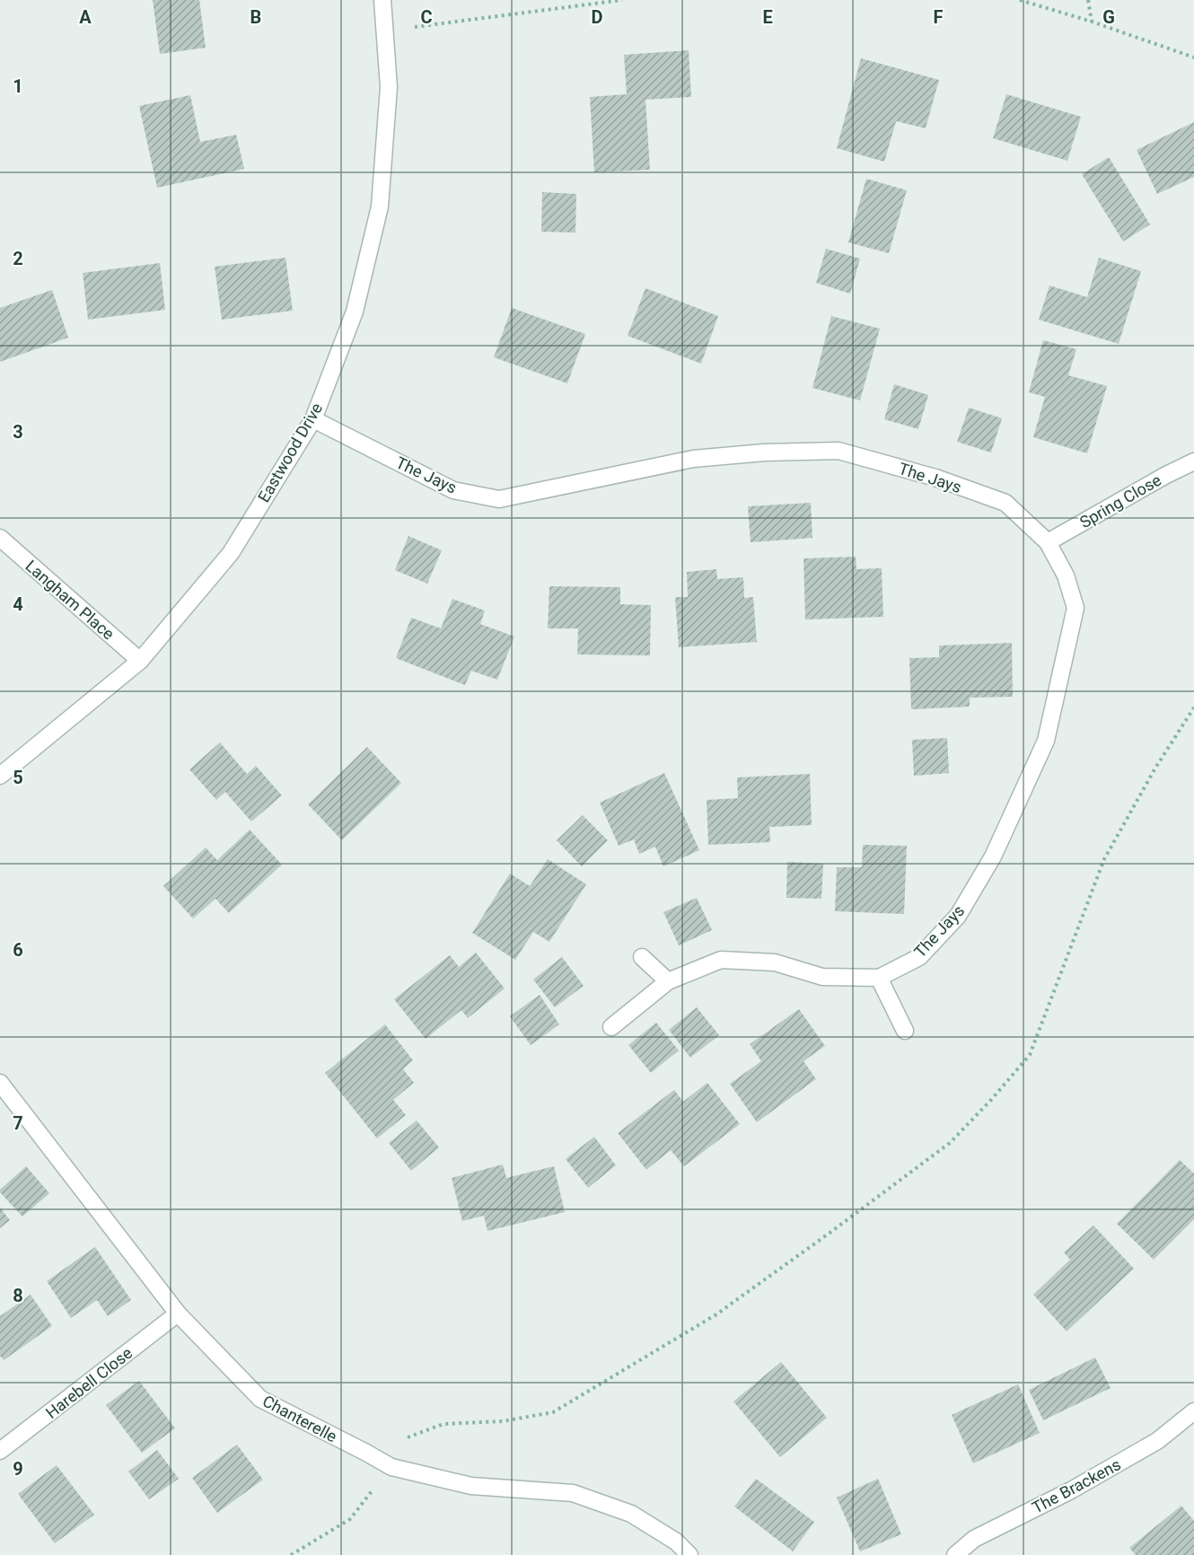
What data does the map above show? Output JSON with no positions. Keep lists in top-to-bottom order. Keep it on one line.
{"streets":{"street":["Eastwood Drive","The Jays","Spring Close","Langham Place","Harebell Close","Chanterelle","The Brackens"]},"crossings":[["Eastwood Drive","The Jays"],["Eastwood Drive","Langham Place"],["The Jays","Spring Close"],["Harebell Close","Chanterelle"]],"grid":{"columns":["A","B","C","D","E","F","G"],"rows":["1","2","3","4","5","6","7","8","9"]}}
